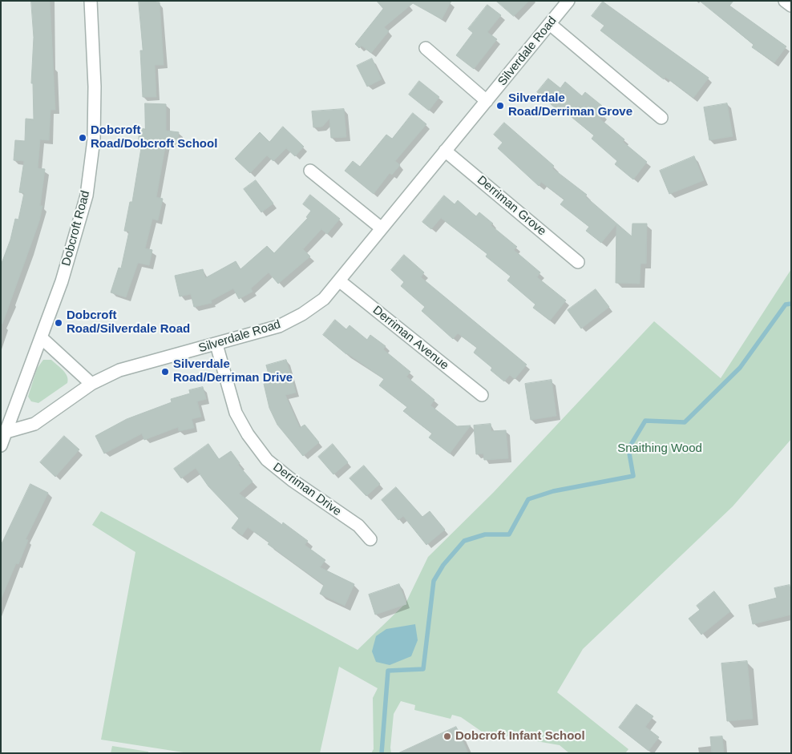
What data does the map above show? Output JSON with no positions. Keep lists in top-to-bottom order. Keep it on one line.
{"streets":{"street":["Silverdale Road","Derriman Grove","Dobcroft Road","Derriman Avenue","Derriman Drive"]},"crossings":[["Silverdale Road","Derriman Grove"],["Silverdale Road","Dobcroft Road"],["Silverdale Road","Derriman Avenue"],["Silverdale Road","Derriman Drive"]],"parks":["Snaithing Wood"],"places":["Silverdale Road/Derriman Grove","Dobcroft Road/Dobcroft School","Dobcroft Road/Silverdale Road","Silverdale Road/Derriman Drive","Dobcroft Infant School"]}
